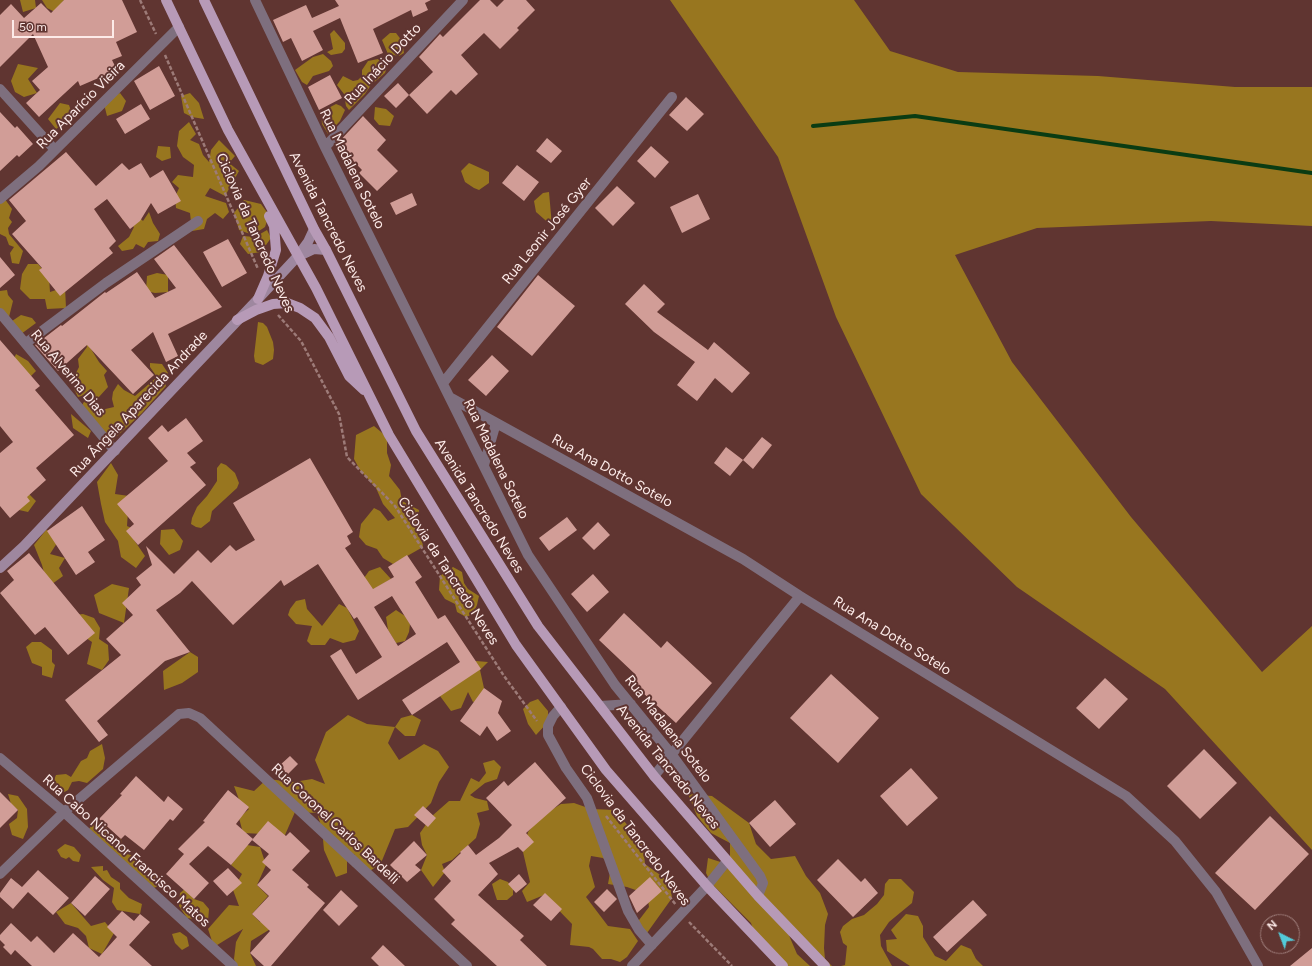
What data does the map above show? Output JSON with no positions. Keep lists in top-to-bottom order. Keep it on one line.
{"streets":{"main road":["Avenida Tancredo Neves"],"street":["Rua Inácio Dotto","Rua Aparício Vieira","Rua Madalena Sotelo","Rua Leonir José Gyer","Rua Alverina Dias","Rua Ângela Aparecida Andrade","Rua Ana Dotto Sotelo","Rua Coronel Carlos Bardelli","Rua Cabo Nicanor Francisco Matos"],"path":["Ciclovia da Tancredo Neves"]},"crossings":[["Rua Inácio Dotto","Rua Madalena Sotelo"],["Rua Aparício Vieira","Ciclovia da Tancredo Neves"],["Rua Madalena Sotelo","Avenida Tancredo Neves"],["Rua Madalena Sotelo","Rua Leonir José Gyer"],["Rua Madalena Sotelo","Rua Ana Dotto Sotelo"],["Avenida Tancredo Neves","Rua Ângela Aparecida Andrade"],["Rua Alverina Dias","Rua Ângela Aparecida Andrade"],["Rua Coronel Carlos Bardelli","Rua Cabo Nicanor Francisco Matos"]],"scale_bar":"50 m","north":"top left"}
